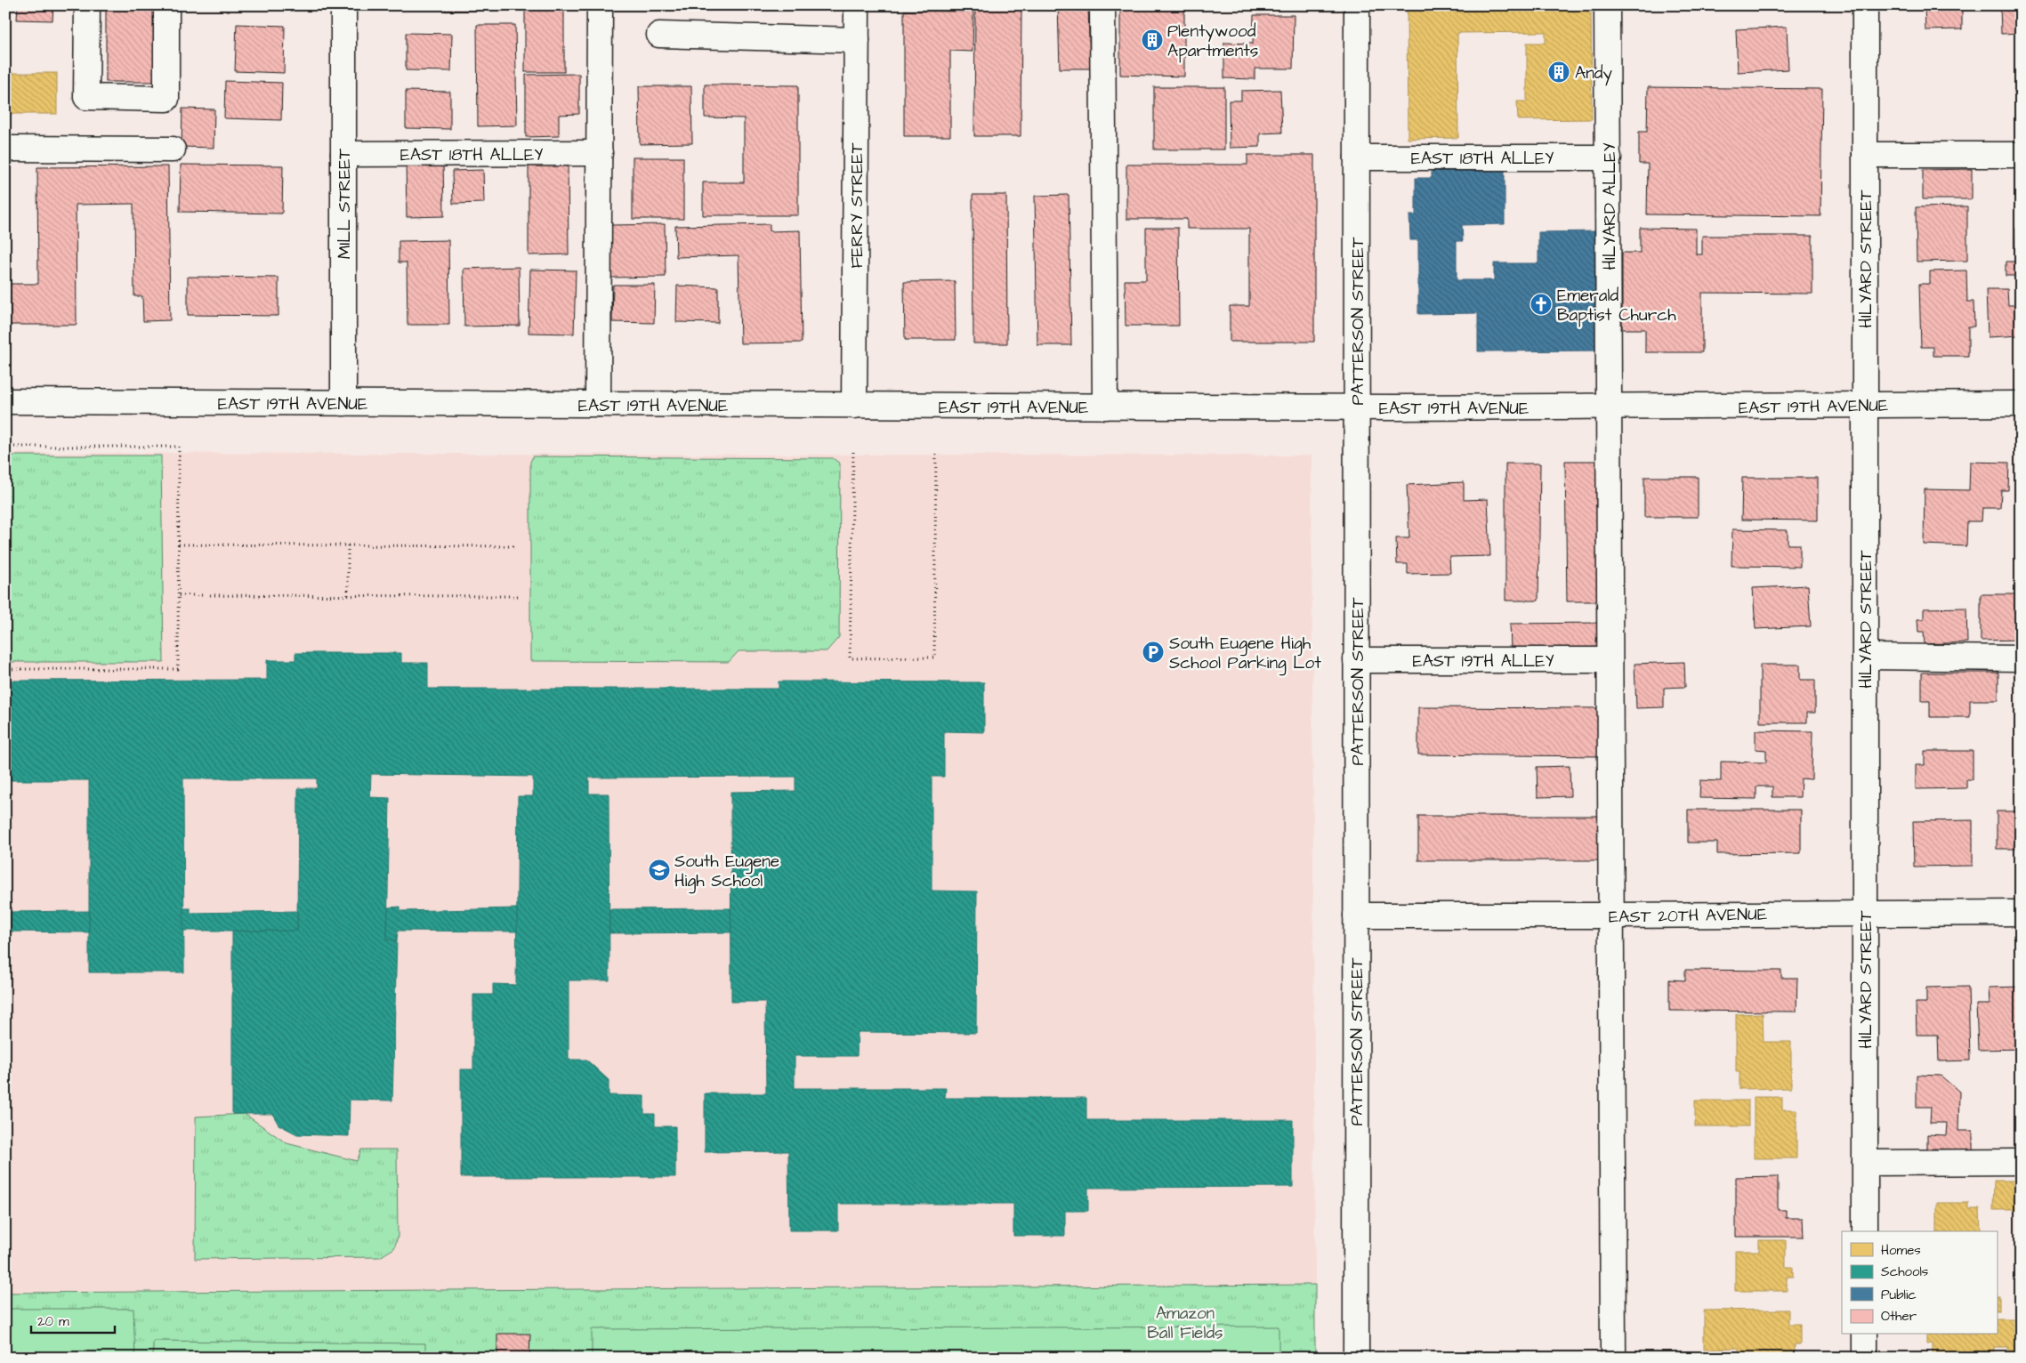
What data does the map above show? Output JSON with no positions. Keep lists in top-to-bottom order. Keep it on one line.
{"streets":{"street":["EAST 18TH ALLEY","MILL STREET","FERRY STREET","HILYARD ALLEY","HILYARD STREET","PATTERSON STREET","EAST 19TH AVENUE","EAST 19TH ALLEY","EAST 20TH AVENUE"]},"crossings":[["EAST 18TH ALLEY","MILL STREET"],["EAST 18TH ALLEY","HILYARD ALLEY"],["EAST 18TH ALLEY","PATTERSON STREET"],["MILL STREET","EAST 19TH AVENUE"],["FERRY STREET","EAST 19TH AVENUE"],["HILYARD ALLEY","EAST 19TH AVENUE"],["HILYARD ALLEY","EAST 19TH ALLEY"],["HILYARD ALLEY","EAST 20TH AVENUE"],["HILYARD STREET","EAST 19TH AVENUE"],["HILYARD STREET","EAST 20TH AVENUE"],["PATTERSON STREET","EAST 19TH AVENUE"],["PATTERSON STREET","EAST 19TH ALLEY"],["PATTERSON STREET","EAST 20TH AVENUE"]],"parks":["Amazon Ball Fields"],"places":{"building":["Plentywood Apartments","Andy"],"church":["Emerald Baptist Church"],"parking":["South Eugene High School Parking Lot"],"school or university":["South Eugene High School"]},"legend":["Homes","Schools","Public","Other"],"scale_bar":"20 m"}
